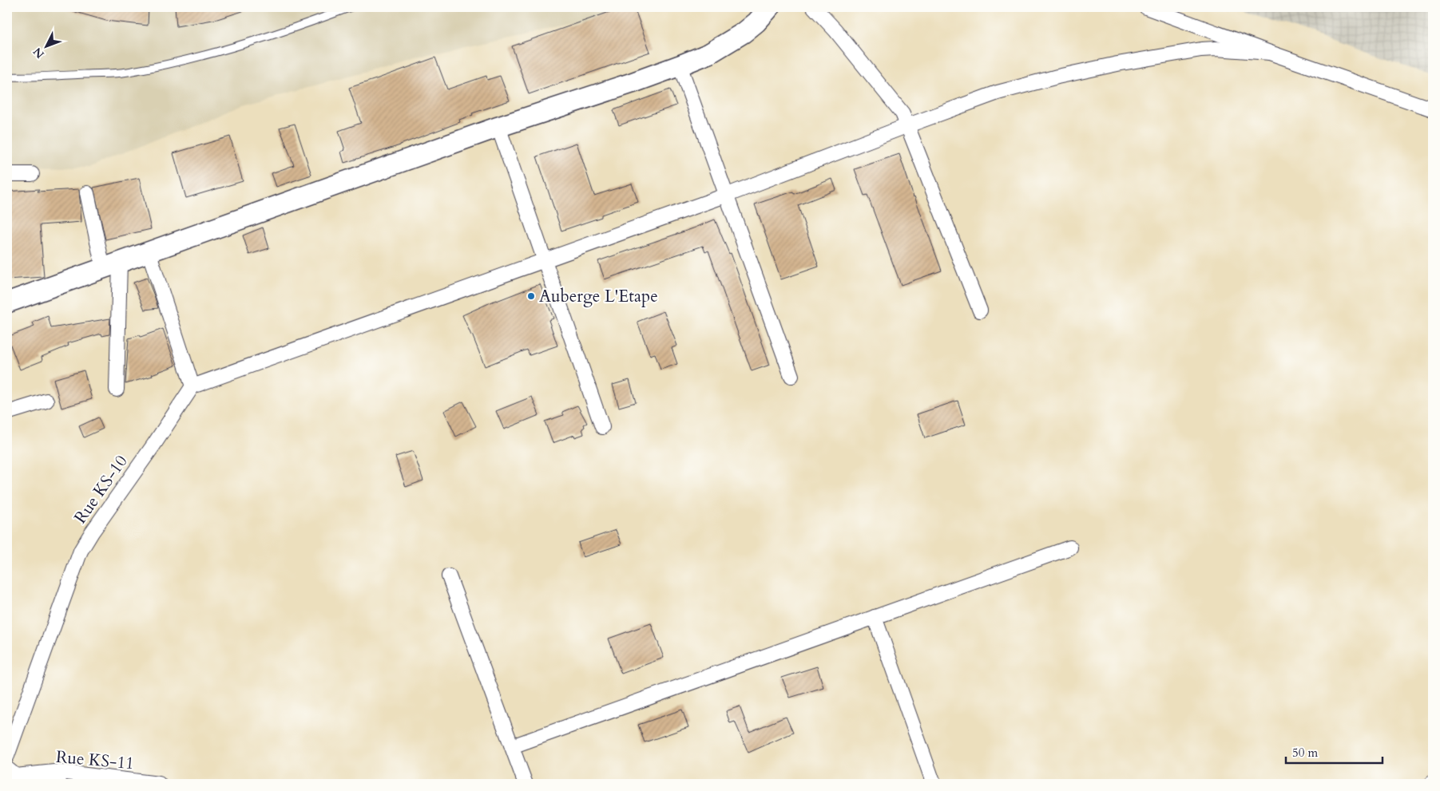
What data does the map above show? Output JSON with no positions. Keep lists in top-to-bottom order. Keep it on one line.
{"streets":{"street":["Rue KS-10","Rue KS-11"]},"places":["Auberge L'Etape"],"scale_bar":"50 m","north":"bottom left"}
